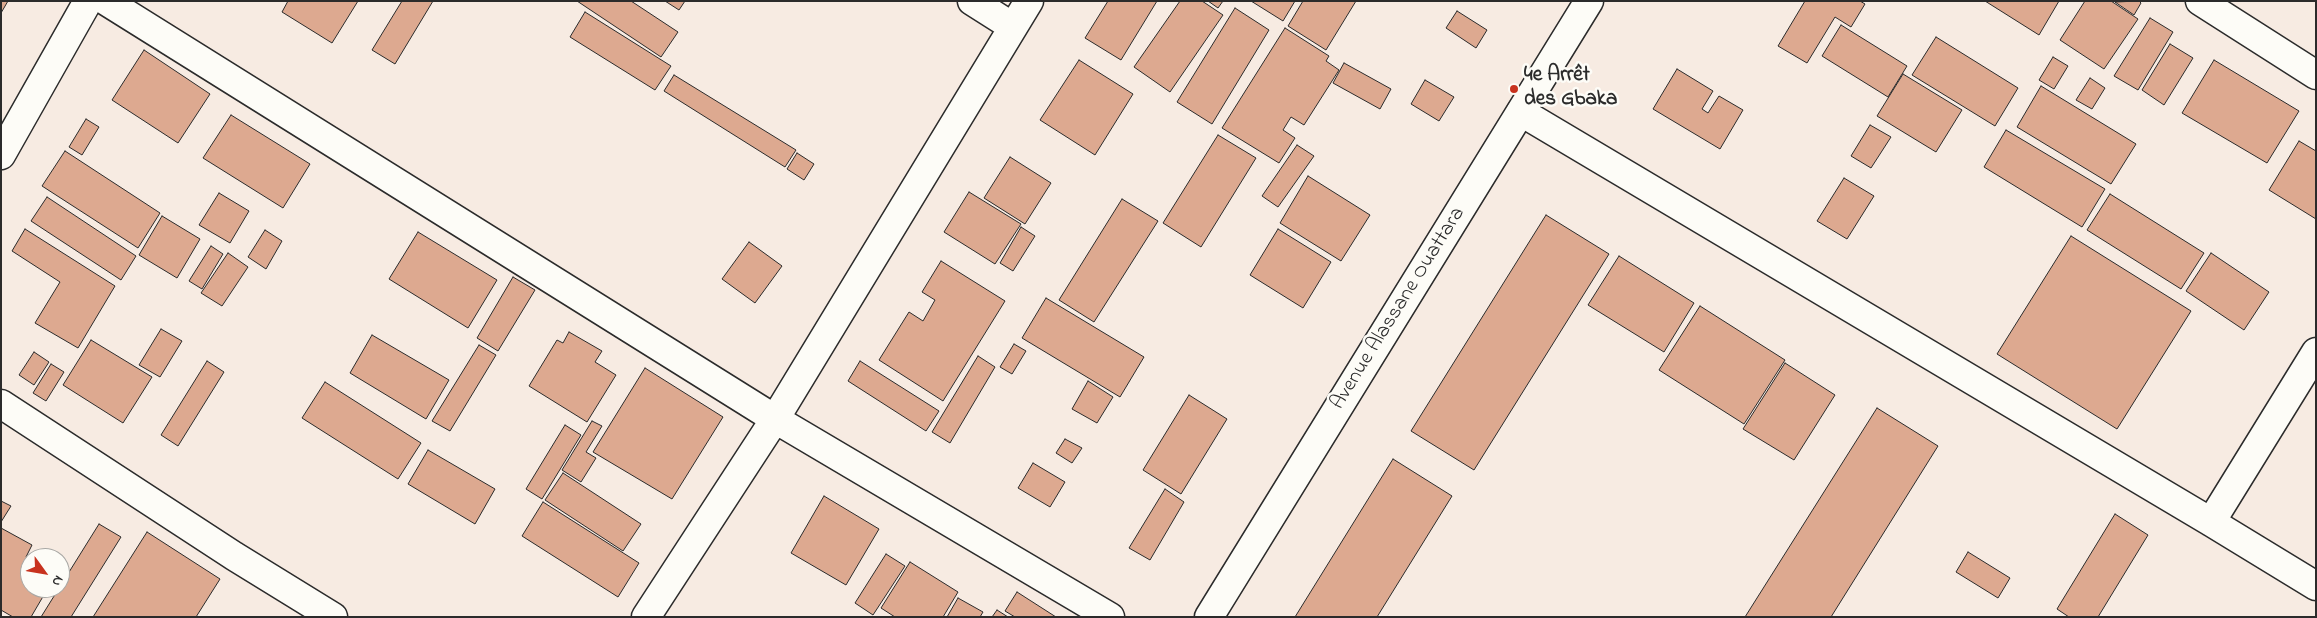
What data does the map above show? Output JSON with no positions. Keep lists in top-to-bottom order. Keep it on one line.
{"streets":{"street":["Avenue Alassane Ouattara"]},"places":["4e Arrêt des Gbaka"],"north":"bottom right"}
